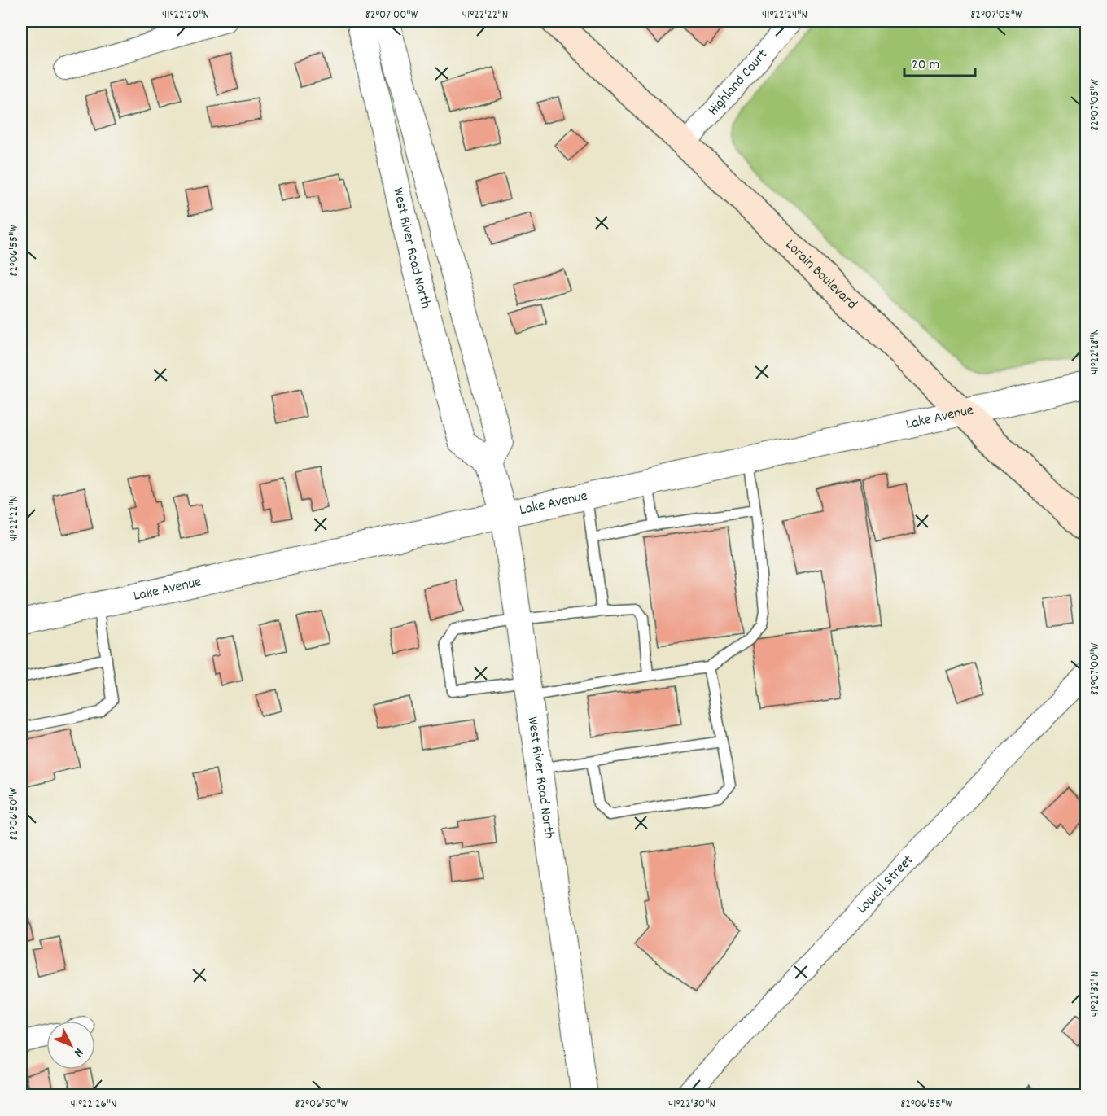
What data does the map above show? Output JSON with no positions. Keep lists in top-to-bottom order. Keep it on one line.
{"streets":{"main road":["Lorain Boulevard"],"street":["Highland Court","West River Road North","Lake Avenue","Lowell Street"]},"crossings":[["Highland Court","Lorain Boulevard"],["West River Road North","Lake Avenue"],["Lorain Boulevard","Lake Avenue"]],"scale_bar":"20 m","north":"bottom right","coordinates":["41°22'20\"N","82°07'00\"W","41°22'22\"N","41°22'24\"N","82°07'05\"W","82°06'55\"W","41°22'28\"N","82°06'50\"W","41°22'32\"N","41°22'26\"N","41°22'30\"N"]}
